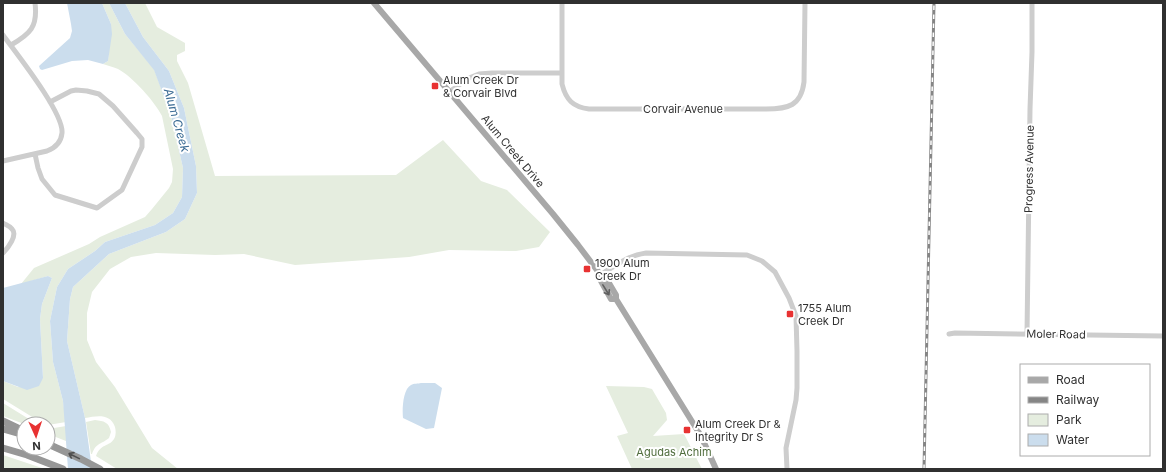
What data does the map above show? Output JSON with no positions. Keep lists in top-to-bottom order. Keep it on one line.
{"streets":{"main road":["Alum Creek Drive"],"street":["Corvair Avenue","Progress Avenue","Moler Road"]},"crossings":[["Progress Avenue","Moler Road"]],"water":["Alum Creek"],"parks":["Agudas Achim"],"places":{"transit":["Alum Creek Dr & Corvair Blvd","1900 Alum Creek Dr","1755 Alum Creek Dr","Alum Creek Dr & Integrity Dr S"]},"legend":["Road","Railway","Park","Water"],"north":"bottom"}
